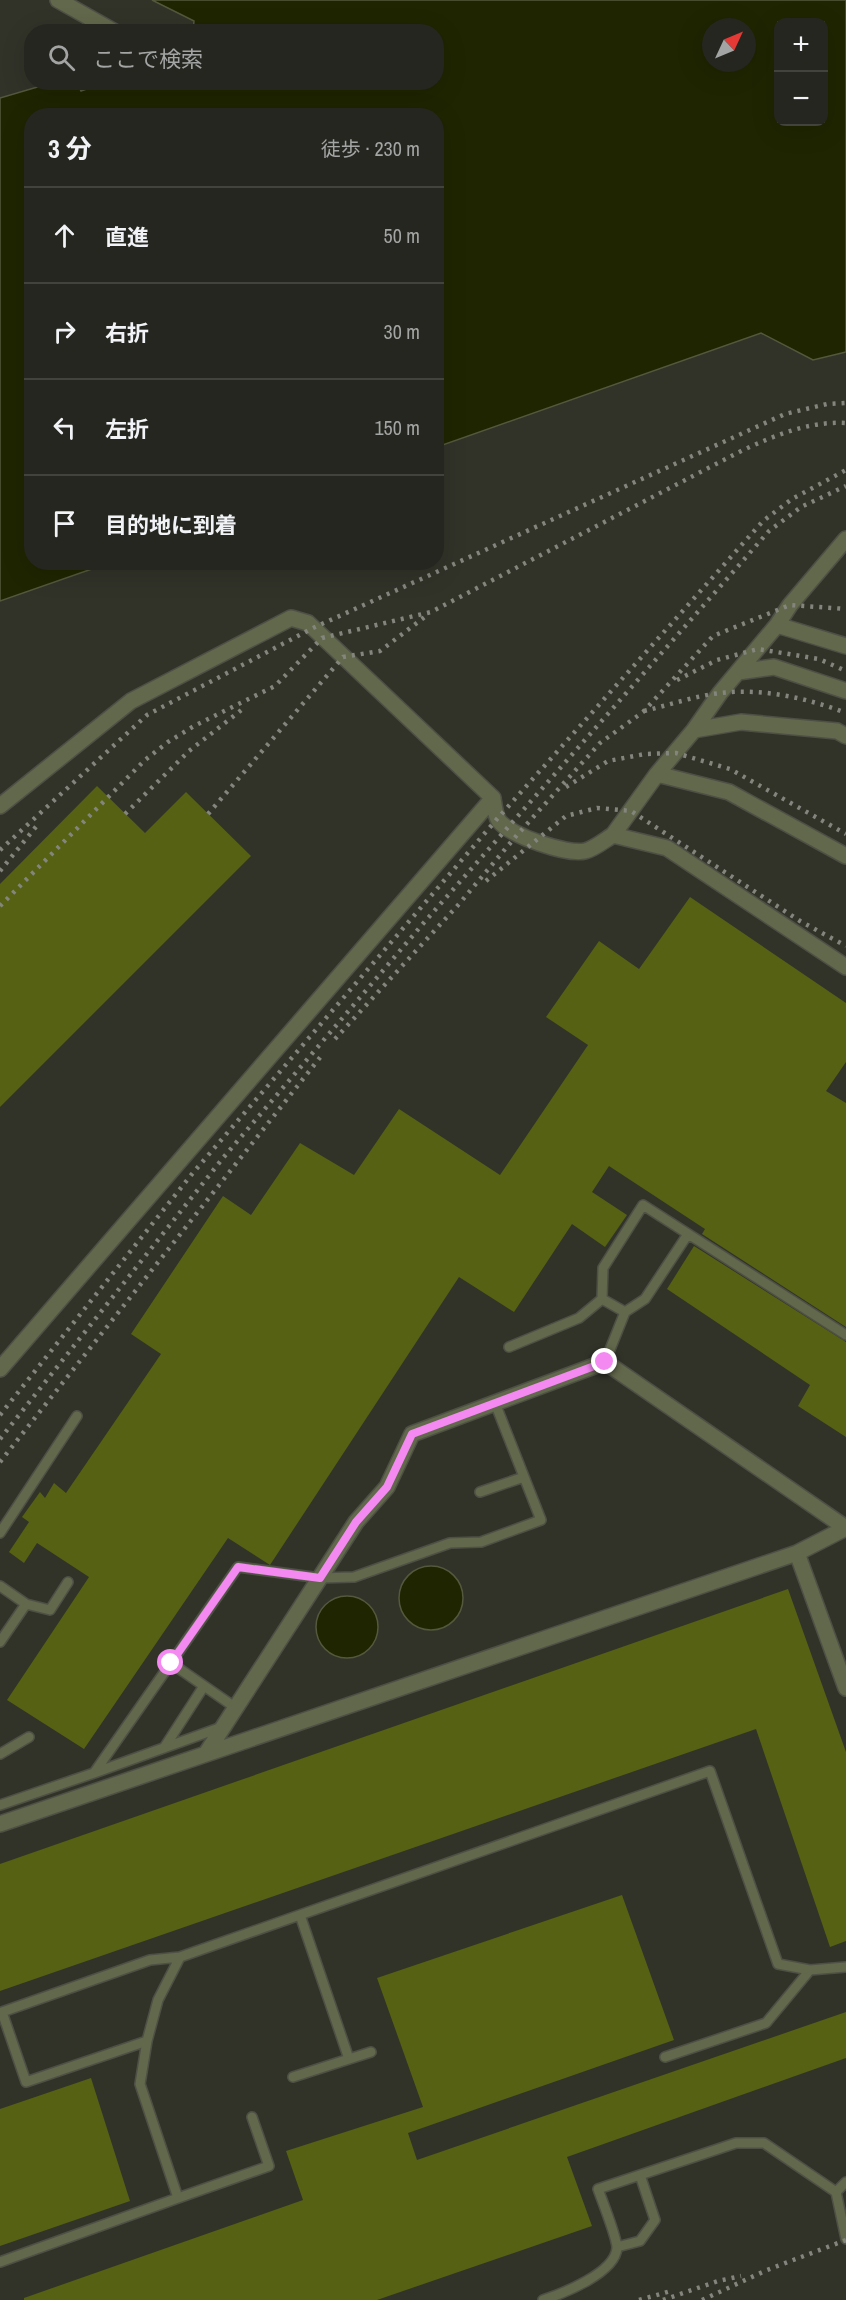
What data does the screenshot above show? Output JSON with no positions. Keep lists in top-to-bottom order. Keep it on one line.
{"north":"top right","page":{"map_buttons":["+","−"],"search":"ここで検索","heading":["3 分","徒歩 · 230 m"],"list":[["直進","50 m"],["右折","30 m"],["左折","150 m"],"目的地に到着"]}}
